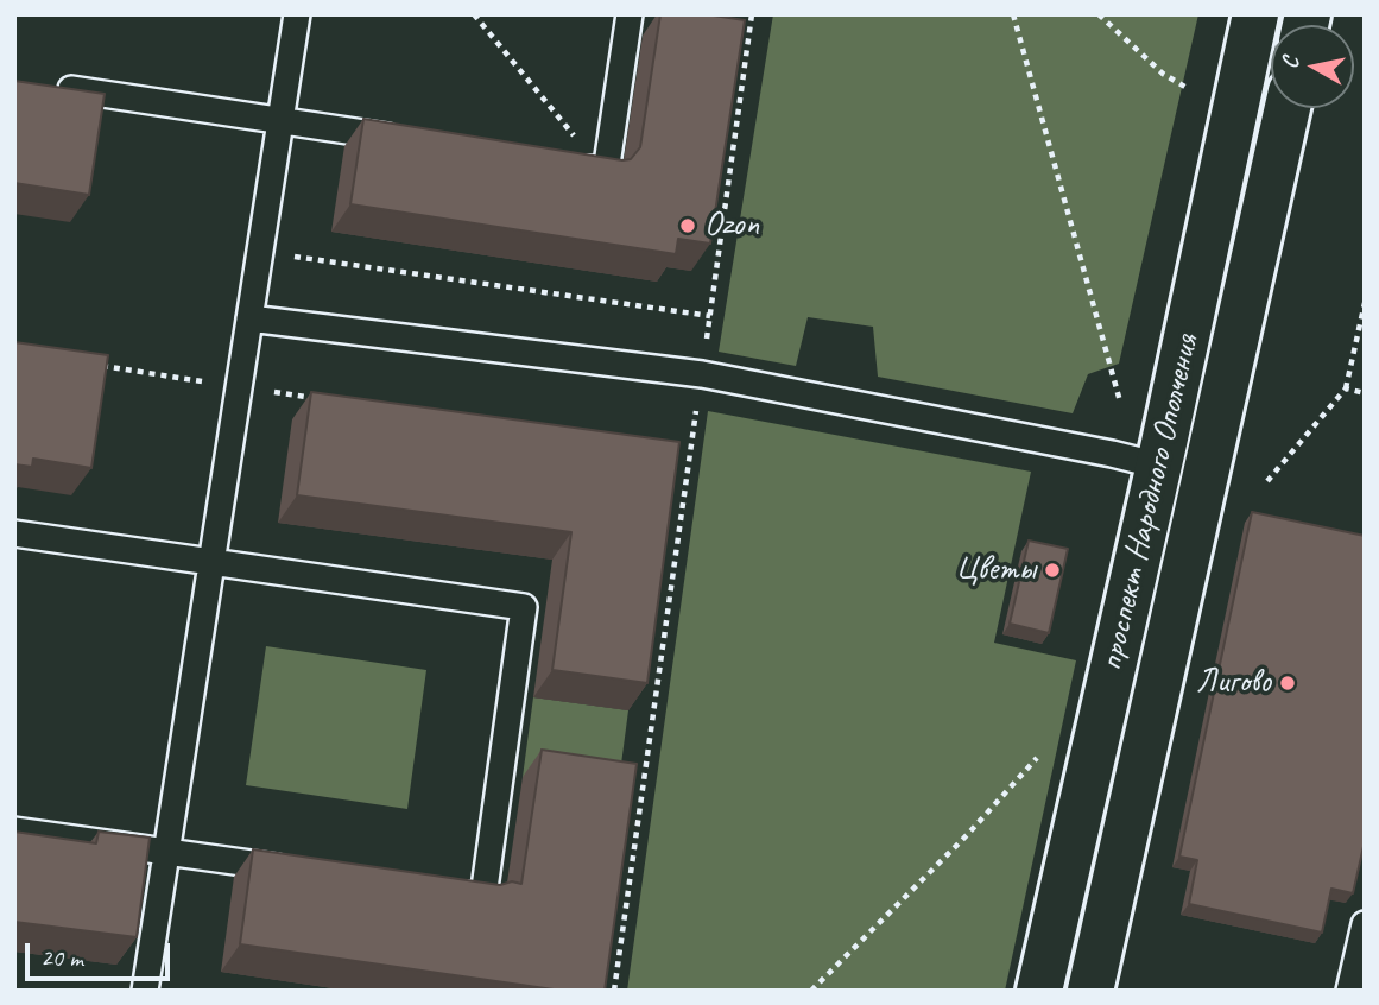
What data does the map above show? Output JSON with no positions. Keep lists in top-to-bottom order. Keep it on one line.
{"streets":{"main road":["проспект Народного Ополчения"]},"places":["Ozon","Цветы","Лигово"],"scale_bar":"20 m","north":"left"}
